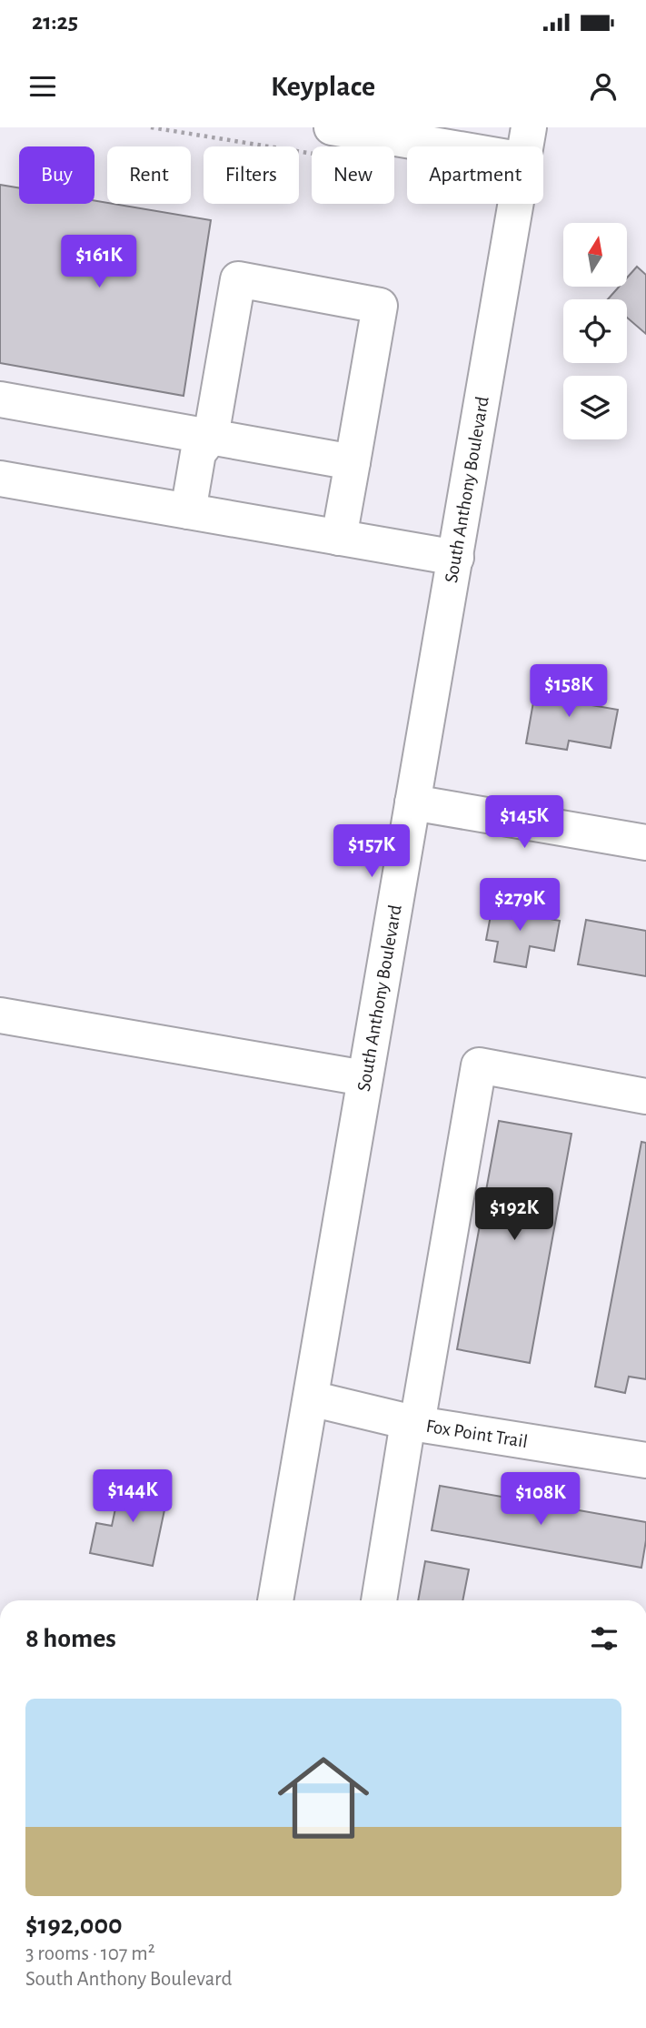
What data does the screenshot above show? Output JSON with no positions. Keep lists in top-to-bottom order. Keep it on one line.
{"streets":{"street":["South Anthony Boulevard","Fox Point Trail"]},"crossings":[["South Anthony Boulevard","Fox Point Trail"]],"north":"top","page":{"status":"21:25","header":"Keyplace","chip":["Buy","Rent","Filters","New","Apartment"],"price":["$161K","$158K","$145K","$157K","$279K","$192K","$144K","$108K"],"heading":"8 homes","list":[{"name":"$192,000","note":"3 rooms · 107 m² · South Anthony Boulevard"}]}}
